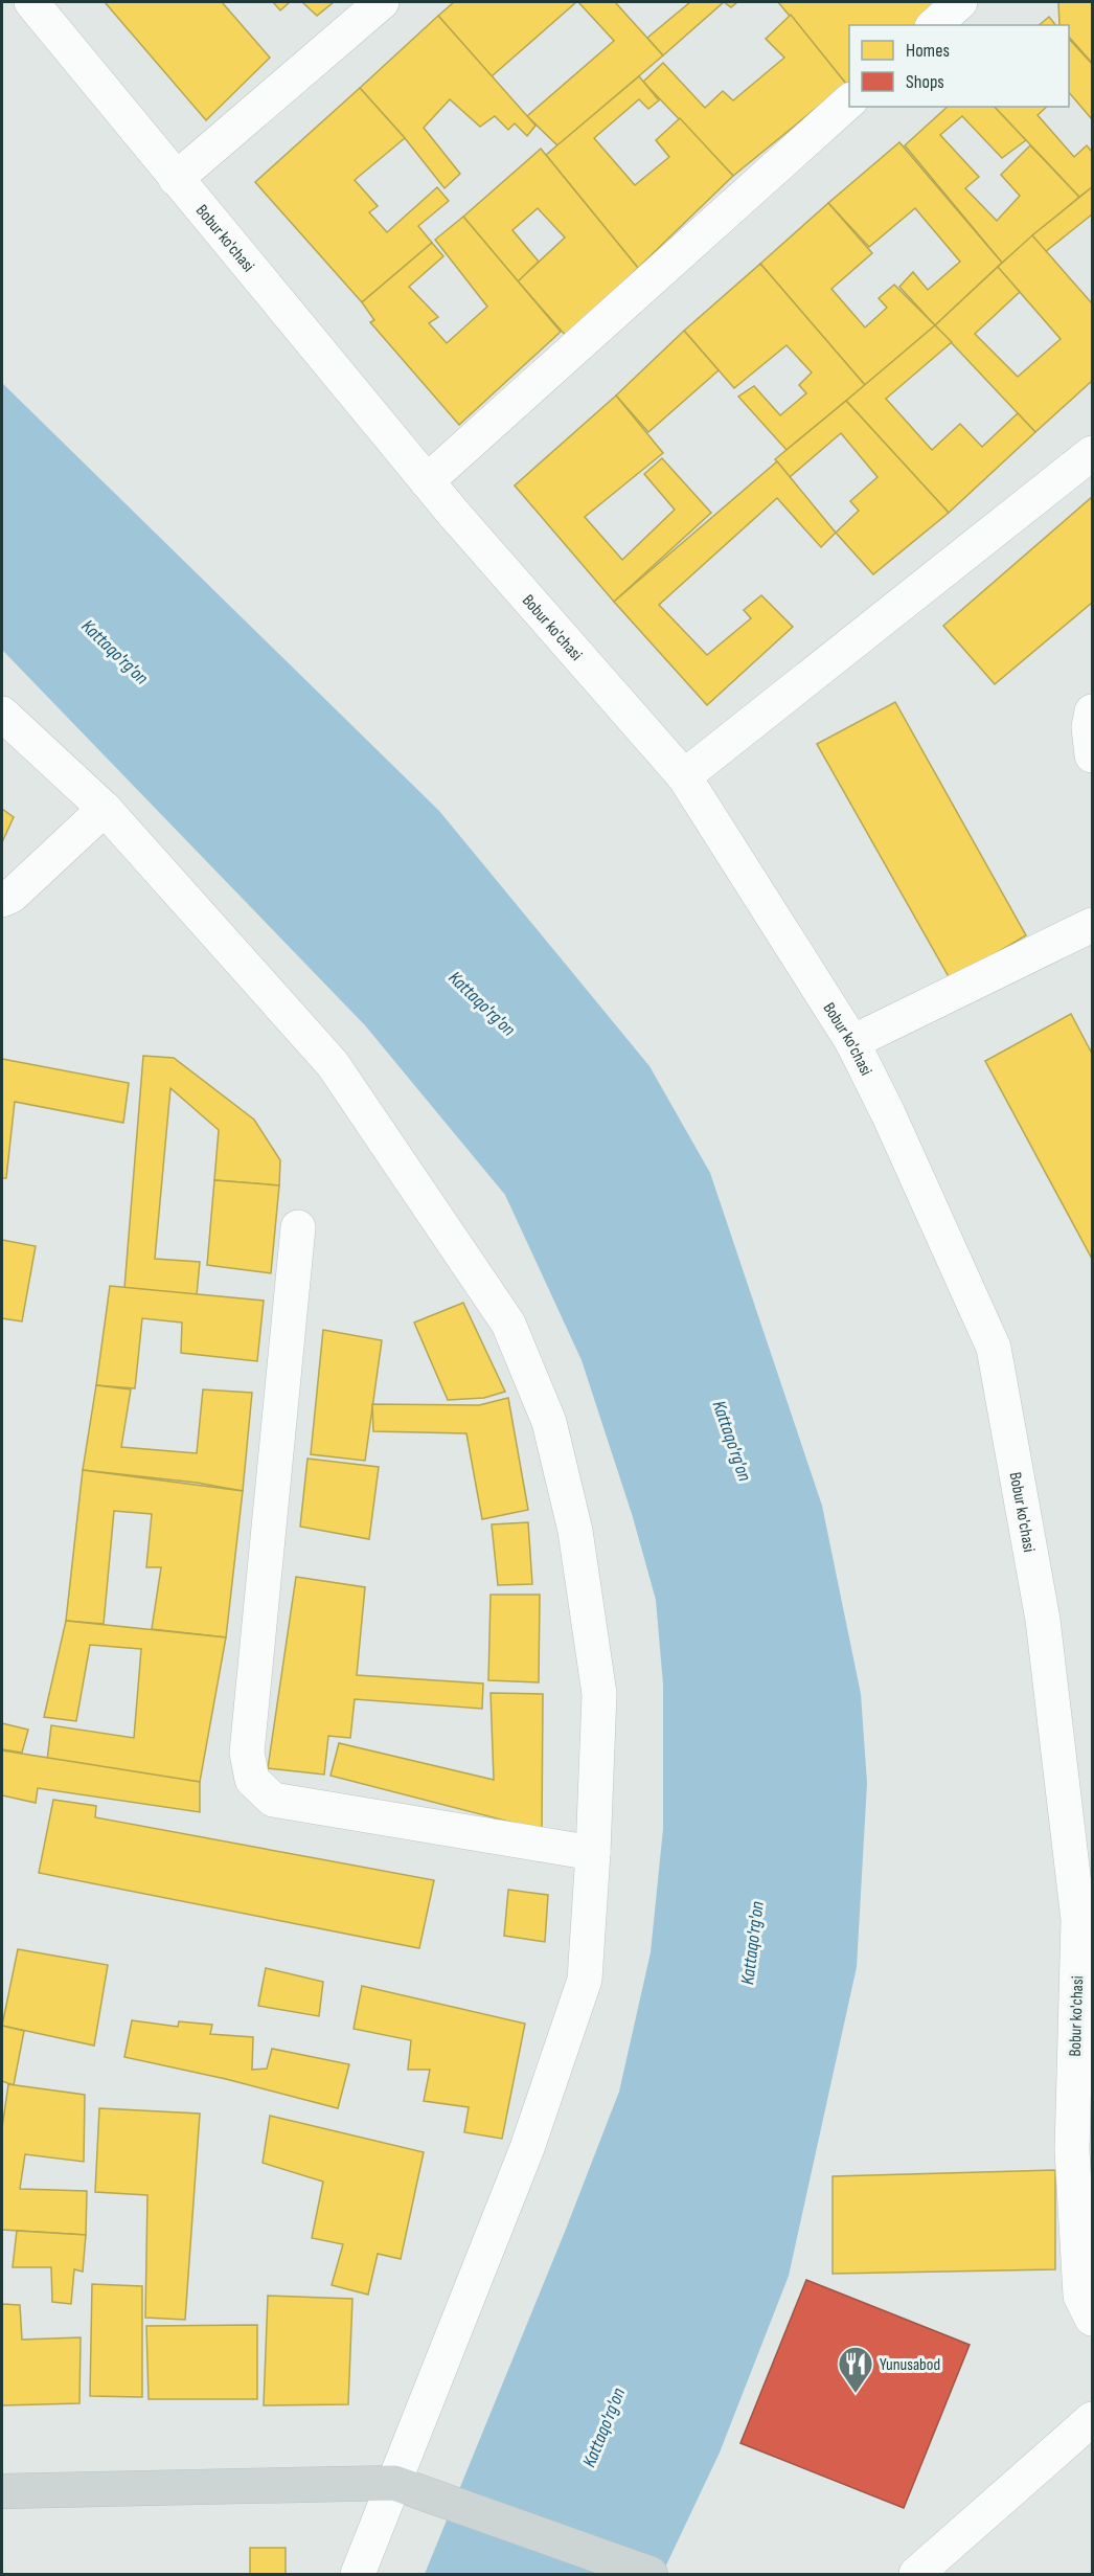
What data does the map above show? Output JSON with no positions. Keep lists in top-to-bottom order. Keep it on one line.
{"streets":{"street":["Bobur ko'chasi"]},"water":["Kattaqo'rg'on"],"places":{"restaurant":["Yunusabod"]},"legend":["Homes","Shops"]}
